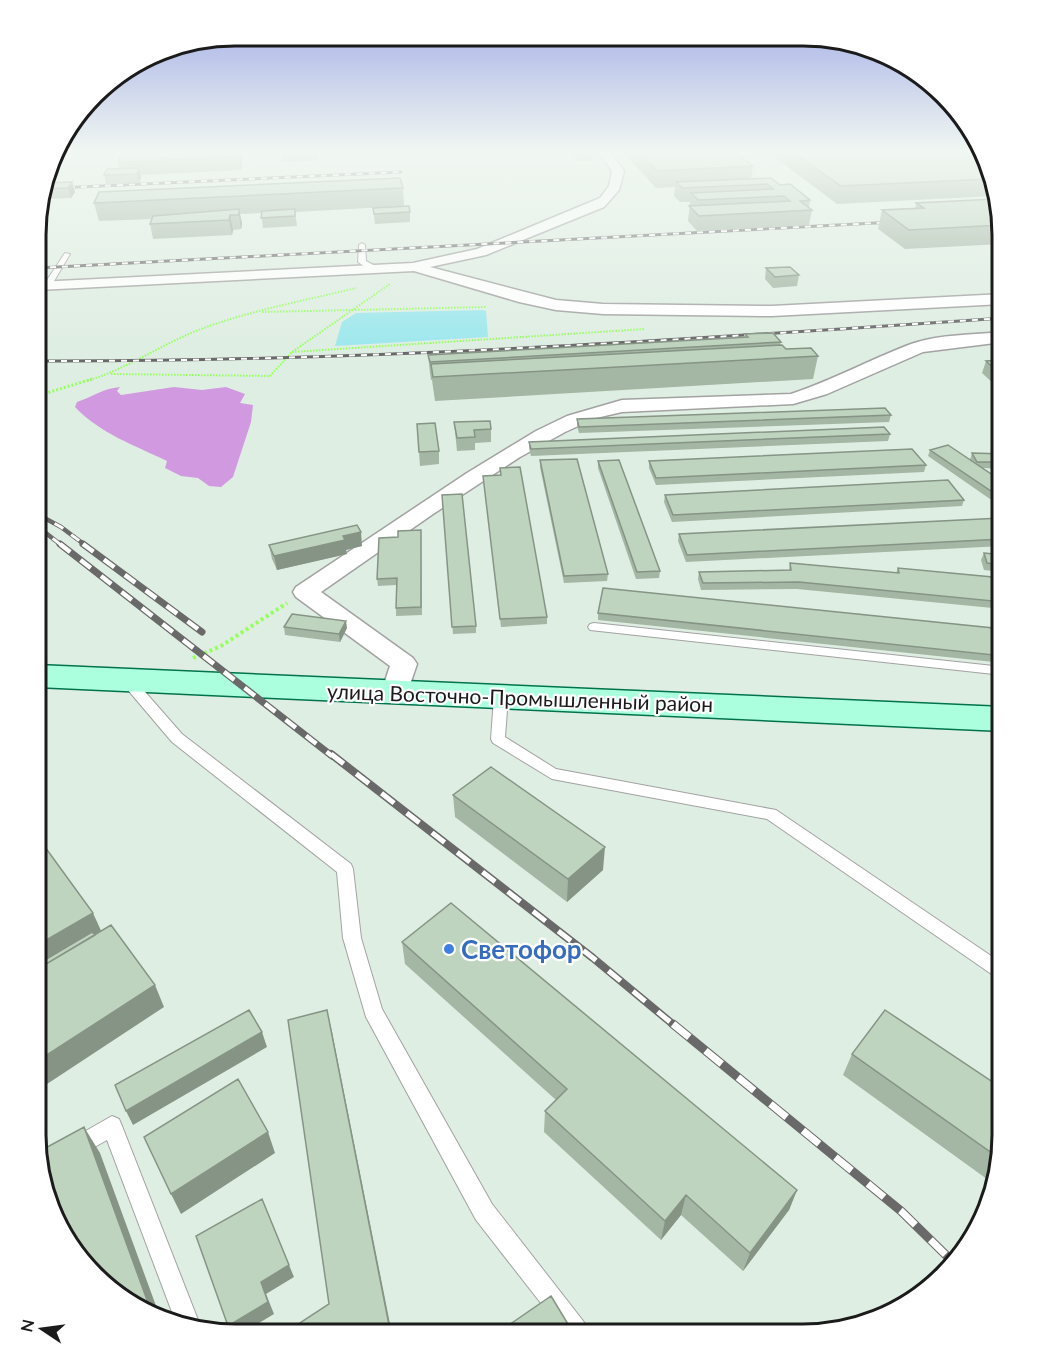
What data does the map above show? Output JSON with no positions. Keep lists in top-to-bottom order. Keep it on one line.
{"streets":{"street":["улица Восточно-Промышленный район"]},"places":["Светофор"],"north":"left"}
